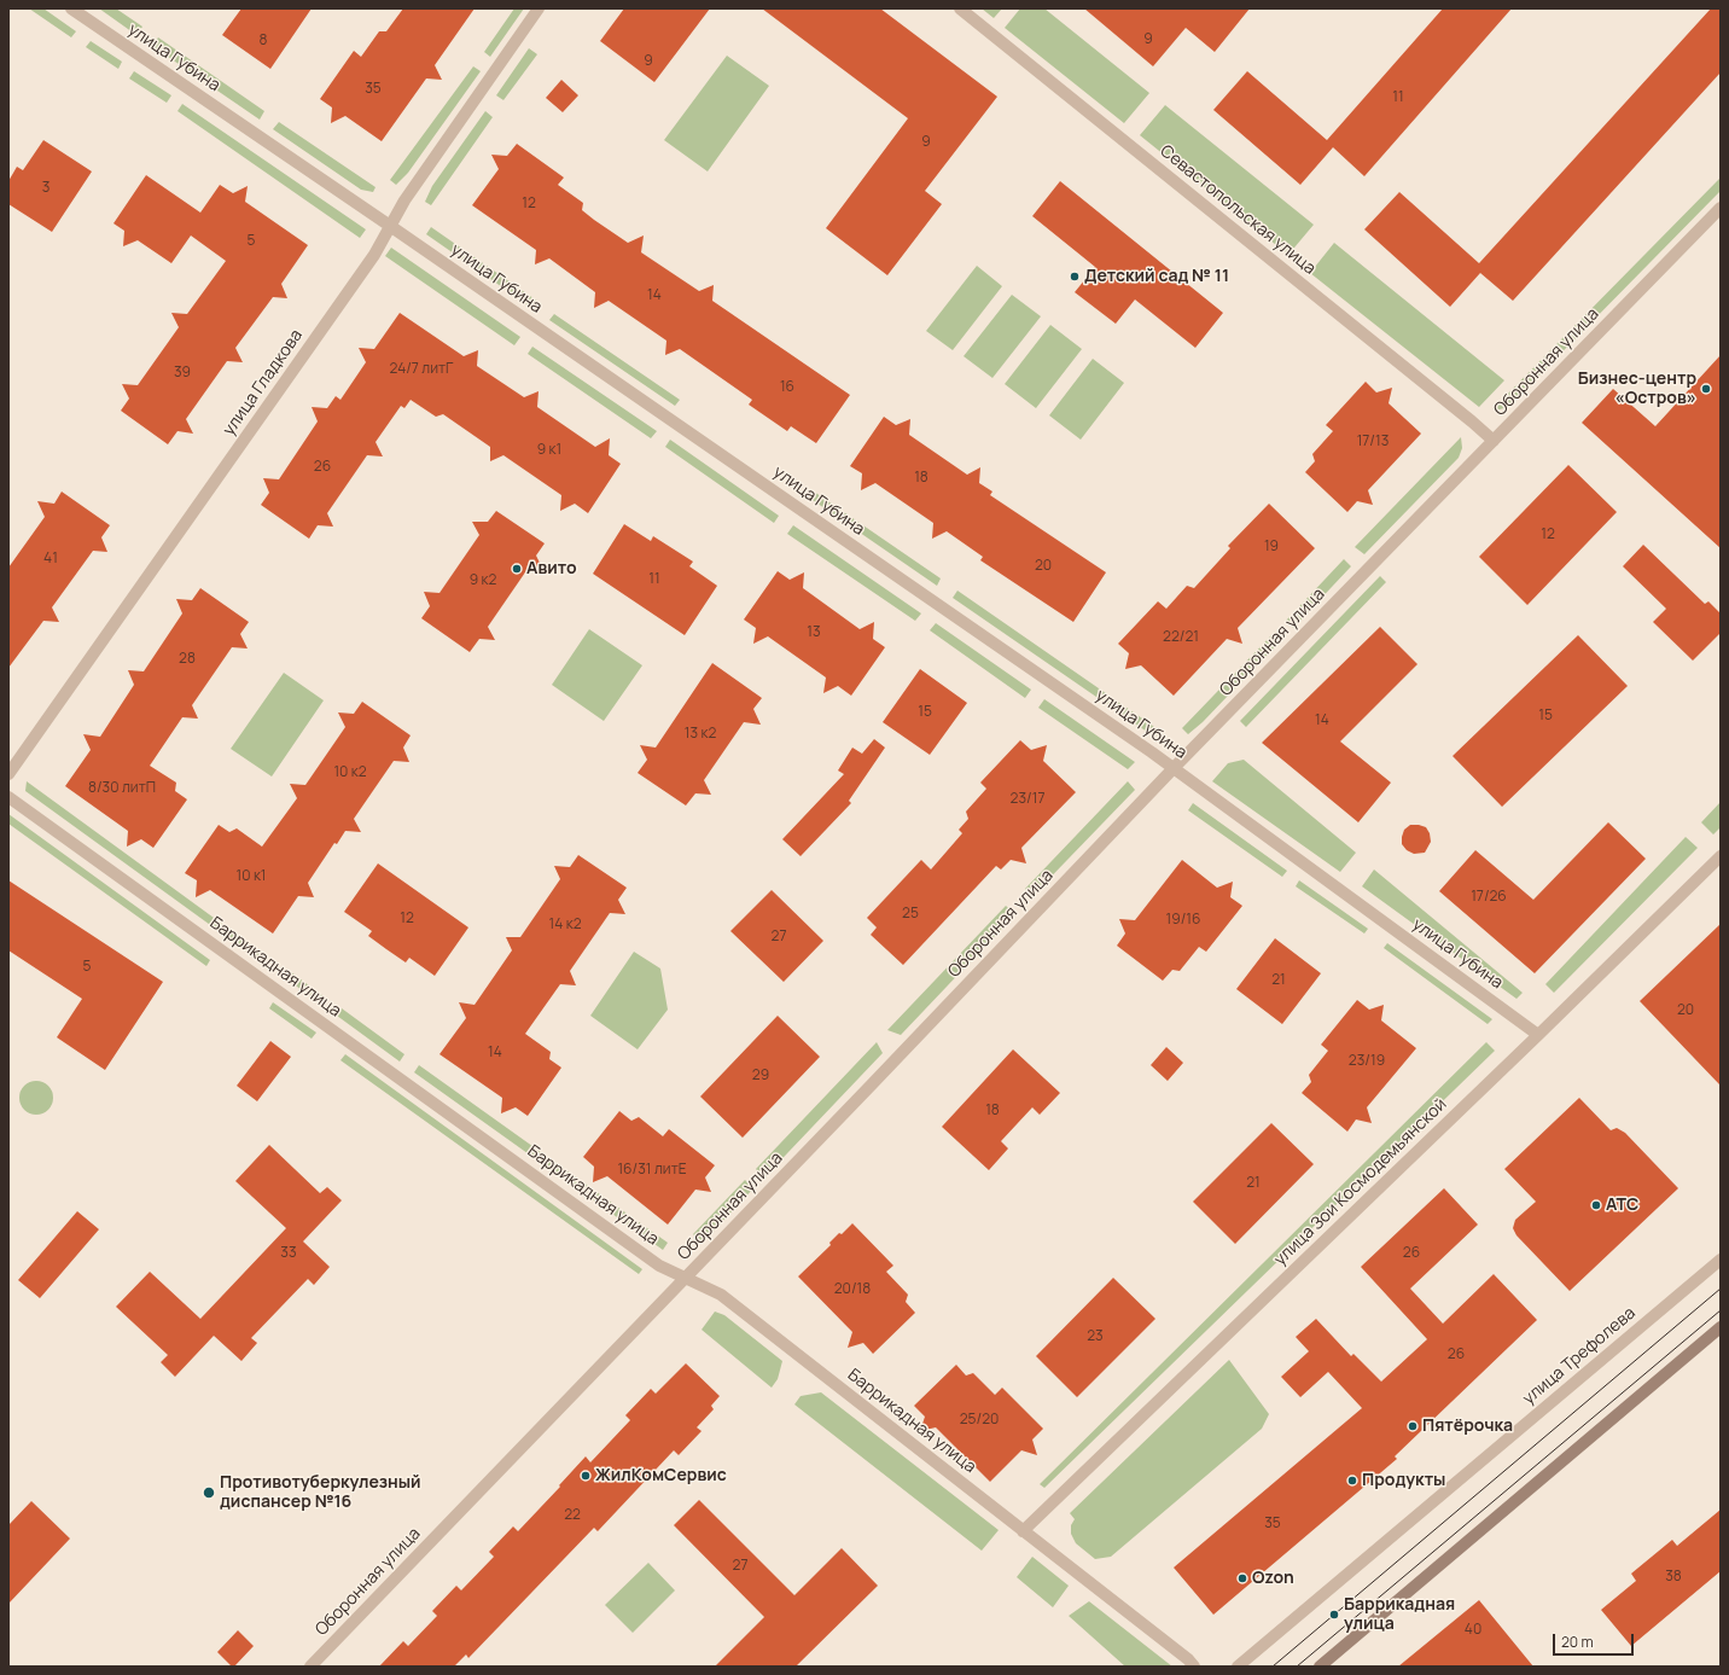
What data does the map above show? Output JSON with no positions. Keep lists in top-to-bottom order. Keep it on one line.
{"streets":{"street":["улица Губина","Севастопольская улица","Оборонная улица","улица Гладкова","Баррикадная улица","улица Зои Космодемьянской","улица Трефолева"]},"crossings":[["улица Губина","Оборонная улица"],["улица Губина","улица Гладкова"],["улица Губина","улица Зои Космодемьянской"],["Севастопольская улица","Оборонная улица"],["Оборонная улица","Баррикадная улица"],["Баррикадная улица","улица Зои Космодемьянской"]],"places":["Детский сад № 11","Бизнес-центр «Остров»","Авито","АТС","Пятёрочка","ЖилКомСервис","Продукты","Противотуберкулезный диспансер №16","Ozon","Баррикадная улица"],"house_numbers":["9","8","9","35","11","9","3","12","5","14","24/7 литГ","39","16","17/13","9 к1","26","18","12","19","41","20","11","9 к2","13","22/21","28","15","15","14","13 к2","10 к2","8/30 литП","23/17","10 к1","17/26","25","12","19/16","14 к2","27","5","21","20","14","23/19","29","18","16/31 литЕ","21","33","26","20/18","23","26","25/20","22","35","27","38","40"],"scale_bar":"20 m"}
